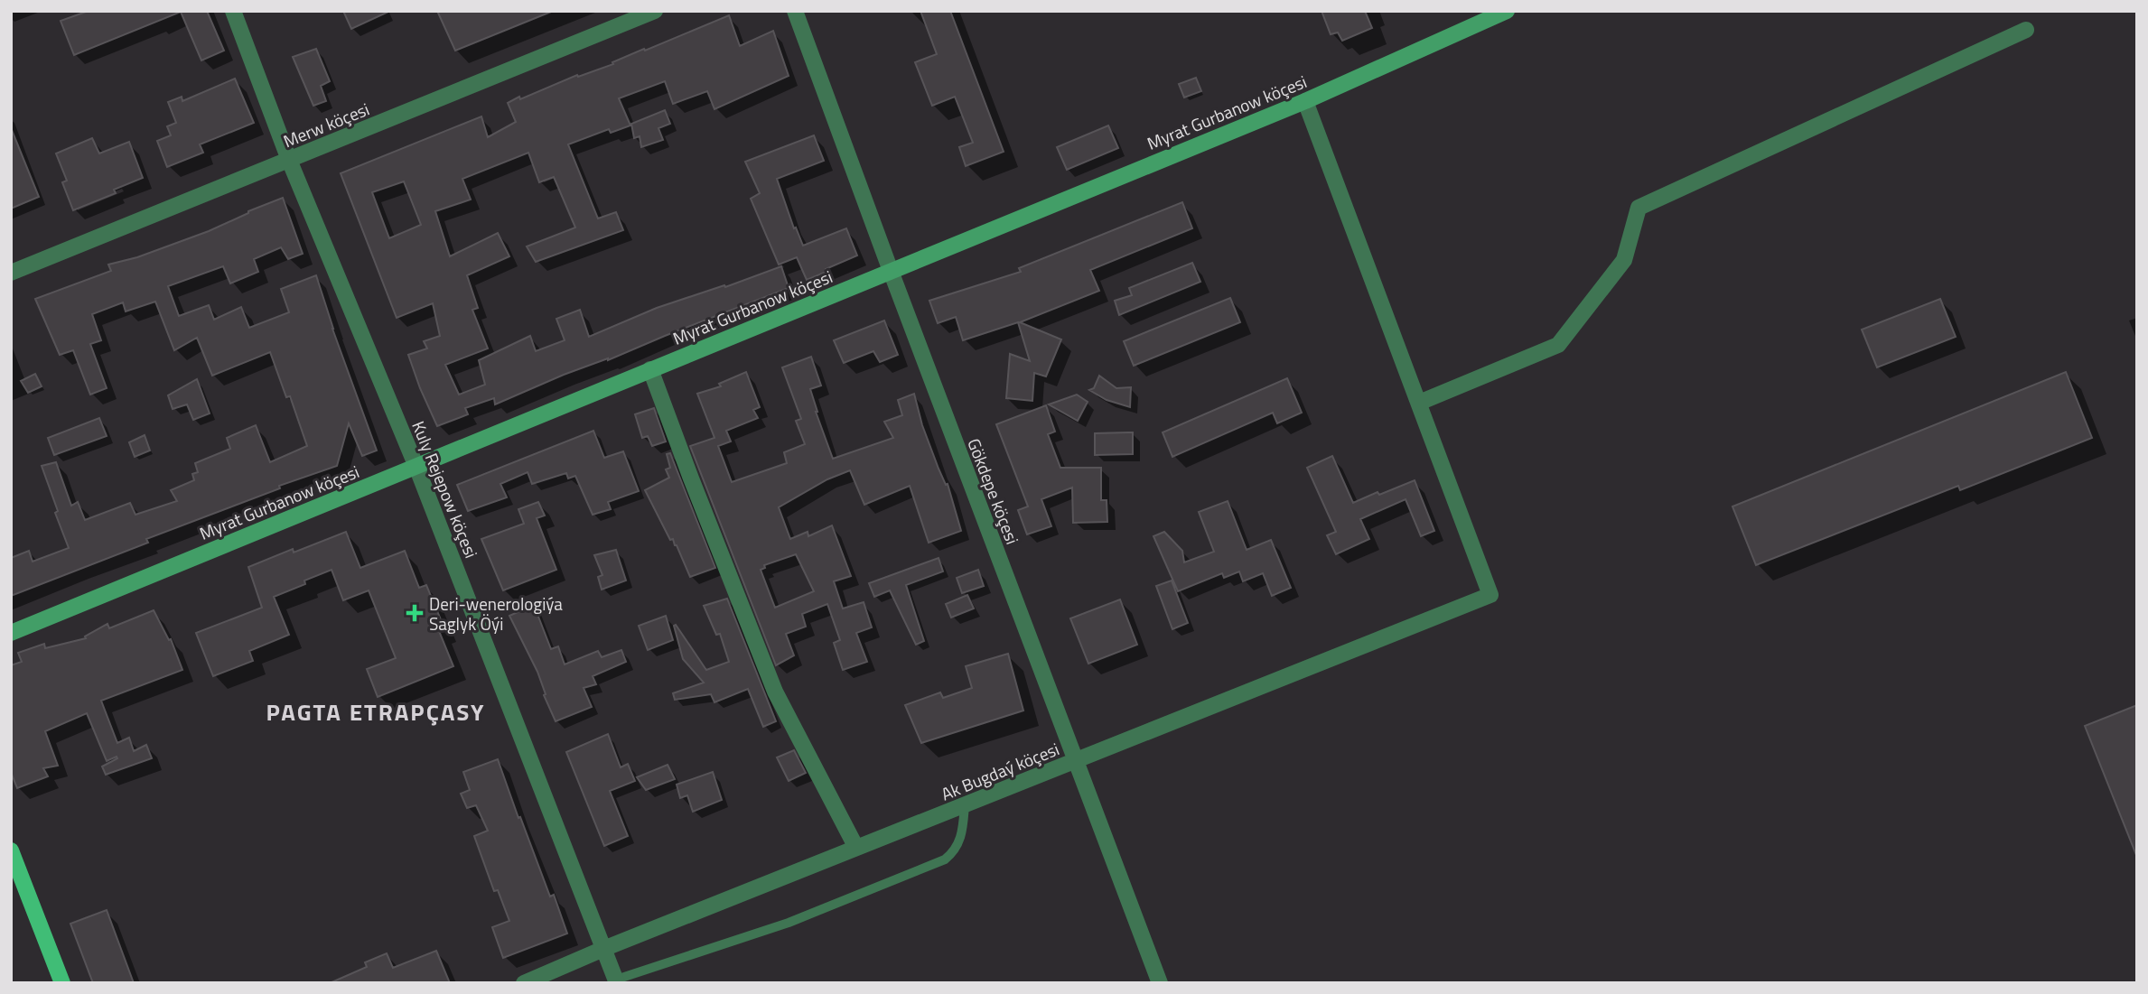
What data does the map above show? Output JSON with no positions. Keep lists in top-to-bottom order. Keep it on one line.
{"streets":{"street":["Myrat Gurbanow köçesi","Merw köçesi","Kuly Rejepow köçesi","Gökdepe köçesi","Ak Bugdaý köçesi"]},"crossings":[["Myrat Gurbanow köçesi","Kuly Rejepow köçesi"],["Myrat Gurbanow köçesi","Gökdepe köçesi"],["Merw köçesi","Kuly Rejepow köçesi"],["Kuly Rejepow köçesi","Ak Bugdaý köçesi"],["Gökdepe köçesi","Ak Bugdaý köçesi"]],"districts":["PAGTA ETRAPÇASY"],"places":{"health":["Deri-wenerologiýa Saglyk Öýi"]}}
